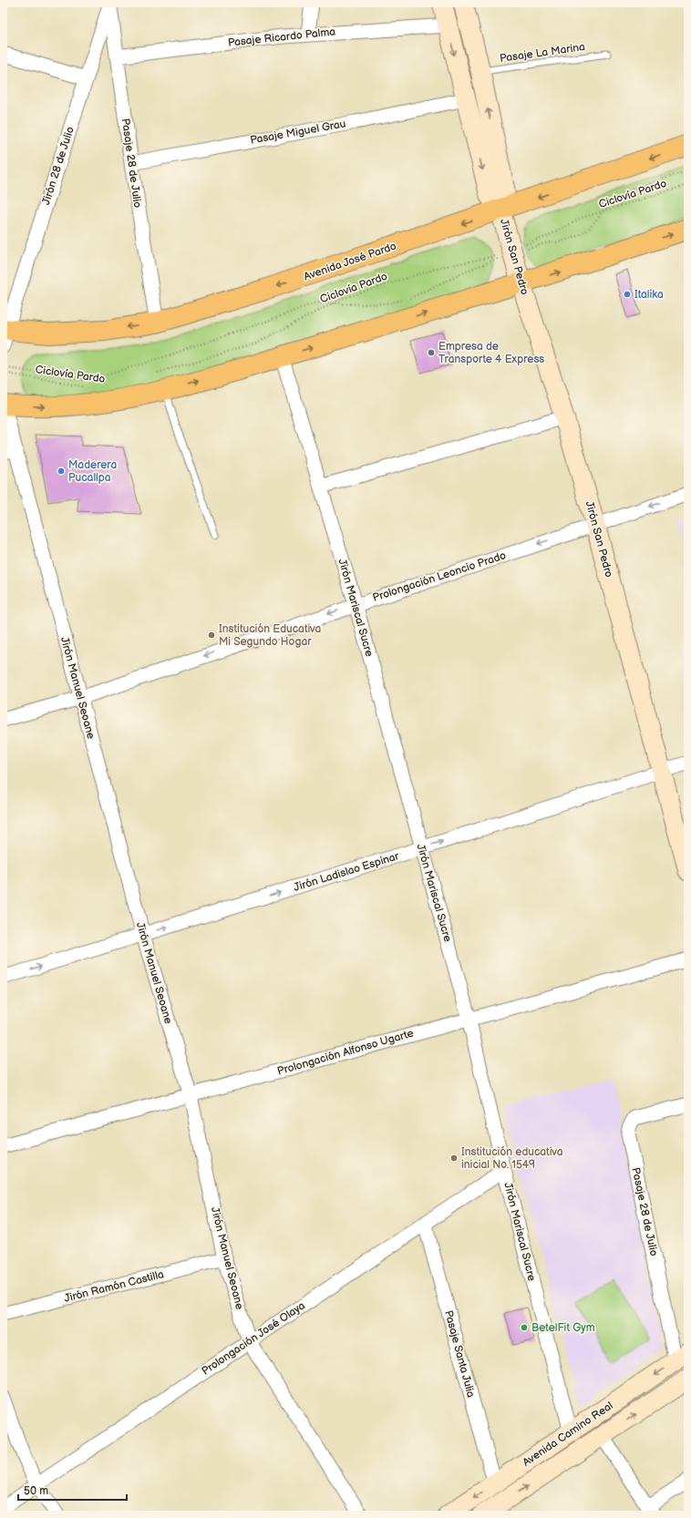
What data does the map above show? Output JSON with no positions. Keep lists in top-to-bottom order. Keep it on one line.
{"streets":{"main road":["Jirón San Pedro","Avenida José Pardo","Avenida Camino Real"],"street":["Pasaje Ricardo Palma","Pasaje Miguel Grau","Pasaje 28 de Julio","Jirón 28 de Julio","Prolongación Leoncio Prado","Jirón Mariscal Sucre","Jirón Manuel Seoane","Jirón Ladislao Espinar","Prolongación Alfonso Ugarte","Jirón Ramón Castilla","Prolongación José Olaya","Pasaje Santa Julia"],"lane":["Pasaje La Marina"],"path":["Ciclovía Pardo"]},"crossings":[["Pasaje Ricardo Palma","Pasaje 28 de Julio"],["Pasaje Ricardo Palma","Jirón San Pedro"],["Pasaje La Marina","Jirón San Pedro"],["Pasaje Miguel Grau","Pasaje 28 de Julio"],["Pasaje Miguel Grau","Jirón San Pedro"],["Pasaje 28 de Julio","Jirón 28 de Julio"],["Pasaje 28 de Julio","Avenida José Pardo"],["Pasaje 28 de Julio","Avenida Camino Real"],["Jirón 28 de Julio","Avenida José Pardo"],["Ciclovía Pardo","Jirón San Pedro"],["Jirón San Pedro","Avenida José Pardo"],["Jirón San Pedro","Prolongación Leoncio Prado"],["Jirón San Pedro","Jirón Ladislao Espinar"],["Prolongación Leoncio Prado","Jirón Mariscal Sucre"],["Prolongación Leoncio Prado","Jirón Manuel Seoane"],["Jirón Mariscal Sucre","Jirón Ladislao Espinar"],["Jirón Mariscal Sucre","Prolongación Alfonso Ugarte"],["Jirón Mariscal Sucre","Prolongación José Olaya"],["Jirón Mariscal Sucre","Avenida Camino Real"],["Jirón Manuel Seoane","Jirón Ladislao Espinar"],["Jirón Manuel Seoane","Prolongación Alfonso Ugarte"],["Jirón Manuel Seoane","Jirón Ramón Castilla"],["Jirón Manuel Seoane","Prolongación José Olaya"],["Prolongación José Olaya","Pasaje Santa Julia"],["Pasaje Santa Julia","Avenida Camino Real"]],"one_way":["Jirón Ladislao Espinar"],"places":["Italika","Empresa de Transporte 4 Express","Maderera Pucallpa","Institución Educativa Mi Segundo Hogar","Institución educativa inicial No. 1549","BetelFit Gym"],"scale_bar":"50 m"}
